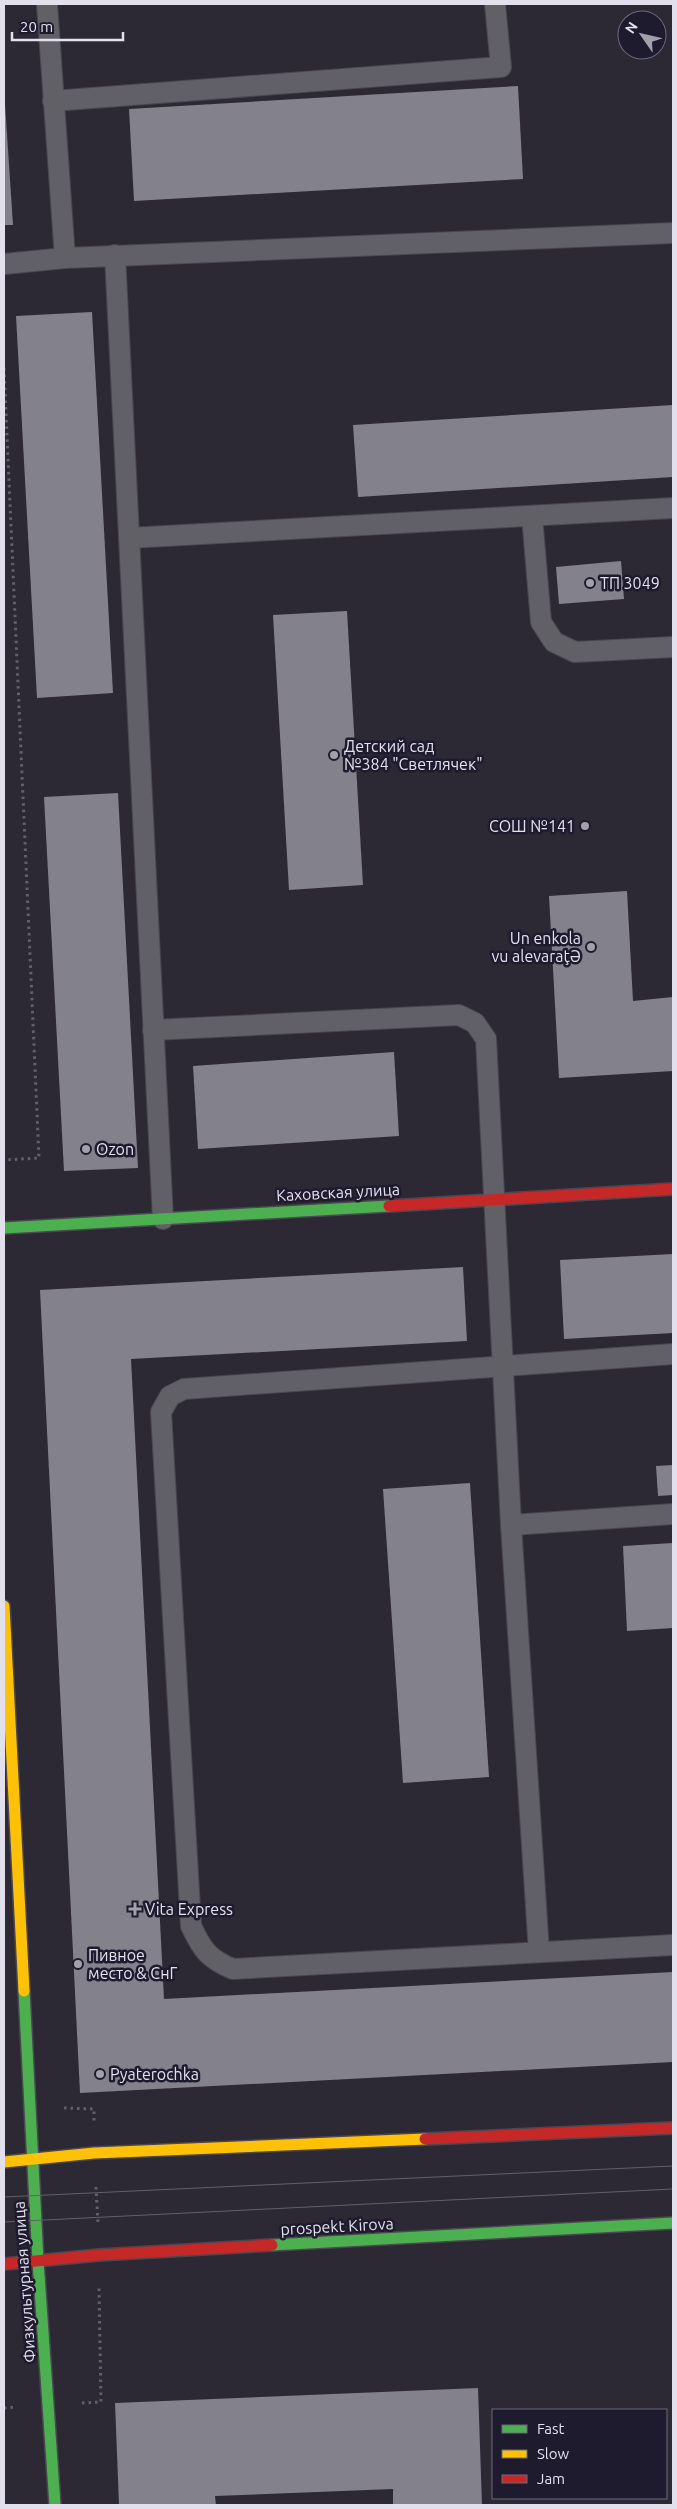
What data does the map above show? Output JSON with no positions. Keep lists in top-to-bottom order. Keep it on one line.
{"streets":{"main road":["Каховская улица","prospekt Kirova","Физкультурная улица"]},"crossings":[["prospekt Kirova","Физкультурная улица"]],"places":{"other":["ТП 3049","Детский сад №384 \"Светлячек\"","СОШ №141","Un enkola vu alevaraţə","Ozon","Пивное место & СнГ","Pyaterochka"],"health":["Vita Express"]},"legend":["Fast","Slow","Jam"],"scale_bar":"20 m","north":"top left"}
